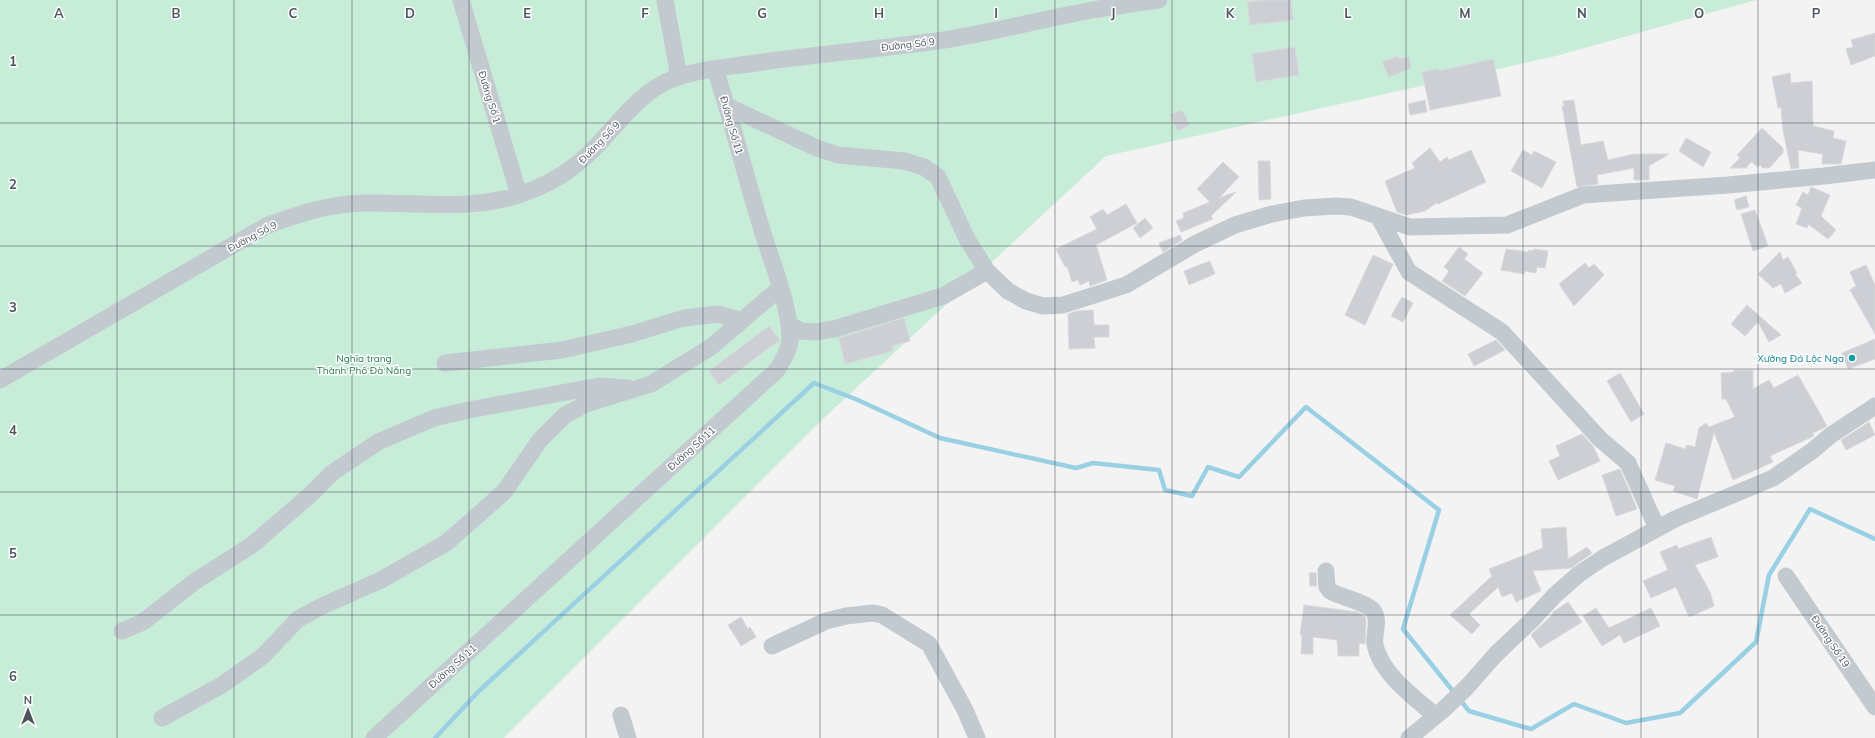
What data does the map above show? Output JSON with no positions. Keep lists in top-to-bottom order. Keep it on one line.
{"streets":{"street":["Đường Số 9","Đường Số 1","Đường Số 11","Đường Số 19"]},"crossings":[["Đường Số 9","Đường Số 1"],["Đường Số 9","Đường Số 11"]],"parks":["Nghĩa trang Thành Phố Đà Nẵng"],"places":["Xưởng Đá Lộc Nga"],"north":"top","grid":{"columns":["A","B","C","D","E","F","G","H","I","J","K","L","M","N","O","P"],"rows":["1","2","3","4","5","6"]}}
